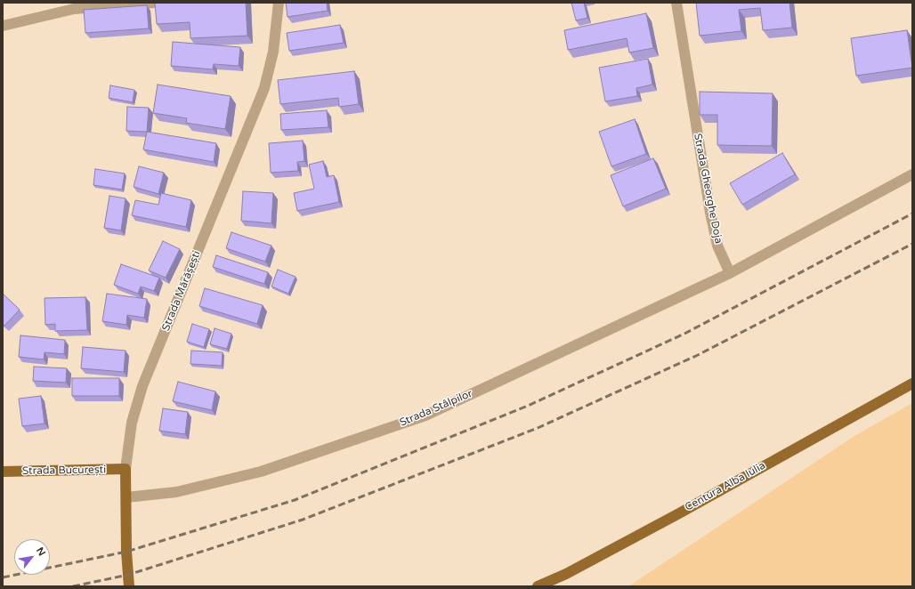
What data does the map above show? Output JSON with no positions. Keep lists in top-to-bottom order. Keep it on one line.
{"streets":{"main road":["Strada Mărășești","Strada București","Centura Alba Iulia"],"street":["Strada Gheorghe Doja","Strada Stâlpilor"]},"crossings":[["Strada Gheorghe Doja","Strada Stâlpilor"],["Strada Mărășești","Strada Stâlpilor"],["Strada Mărășești","Strada București"]],"north":"top right"}
